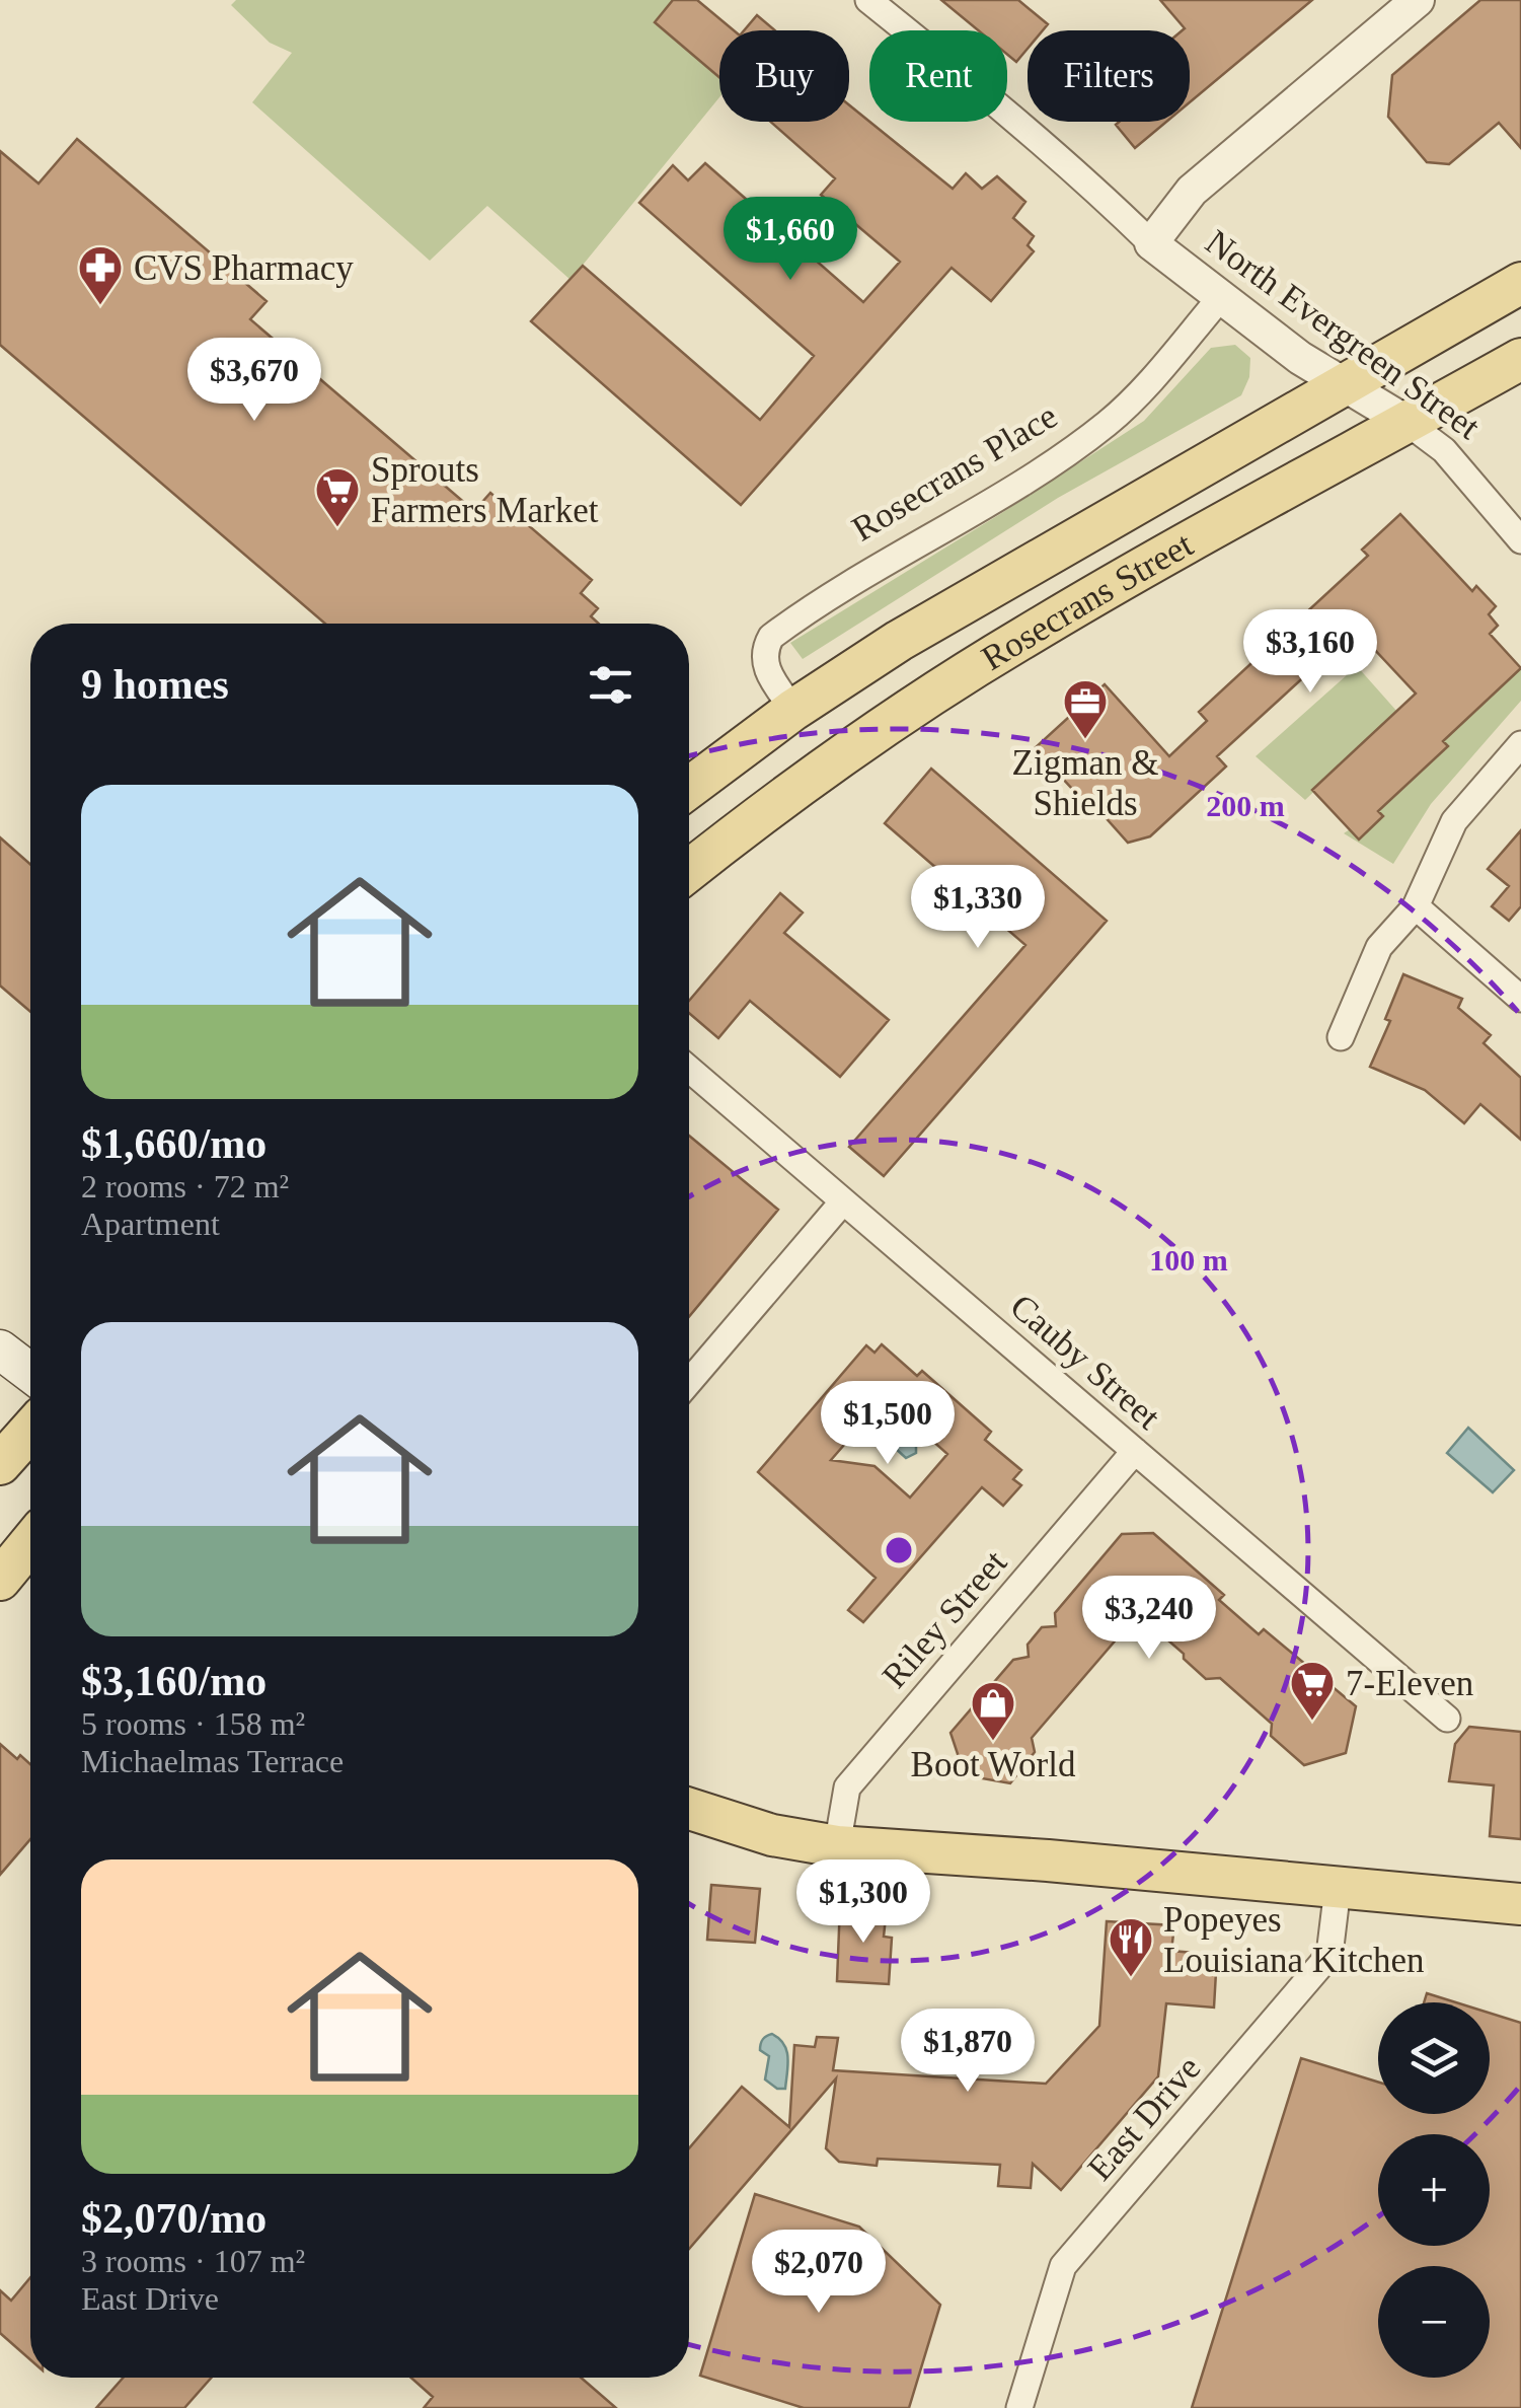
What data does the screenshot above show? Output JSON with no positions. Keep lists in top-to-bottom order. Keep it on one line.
{"streets":{"main road":["Rosecrans Street"],"street":["North Evergreen Street","Rosecrans Place","Cauby Street","Riley Street","East Drive"]},"crossings":[["North Evergreen Street","Rosecrans Place"],["North Evergreen Street","Rosecrans Street"],["Rosecrans Place","Rosecrans Street"],["Cauby Street","Riley Street"]],"places":{"pharmacy":["CVS Pharmacy"],"supermarket":["Sprouts Farmers Market","7-Eleven"],"office":["Zigman & Shields"],"shop":["Boot World"],"restaurant":["Popeyes Louisiana Kitchen"]},"page":{"chip":["Buy","Rent","Filters"],"price":["$1,660","$3,670","$3,160","$1,330","$1,500","$3,240","$1,300","$1,870","$2,070"],"heading":"9 homes","list":[{"name":"$1,660/mo","note":"2 rooms · 72 m² · Apartment"},{"name":"$3,160/mo","note":"5 rooms · 158 m² · Michaelmas Terrace"},{"name":"$2,070/mo","note":"3 rooms · 107 m² · East Drive"}],"map_buttons":["+","−"]},"rings":["200 m","100 m"]}
